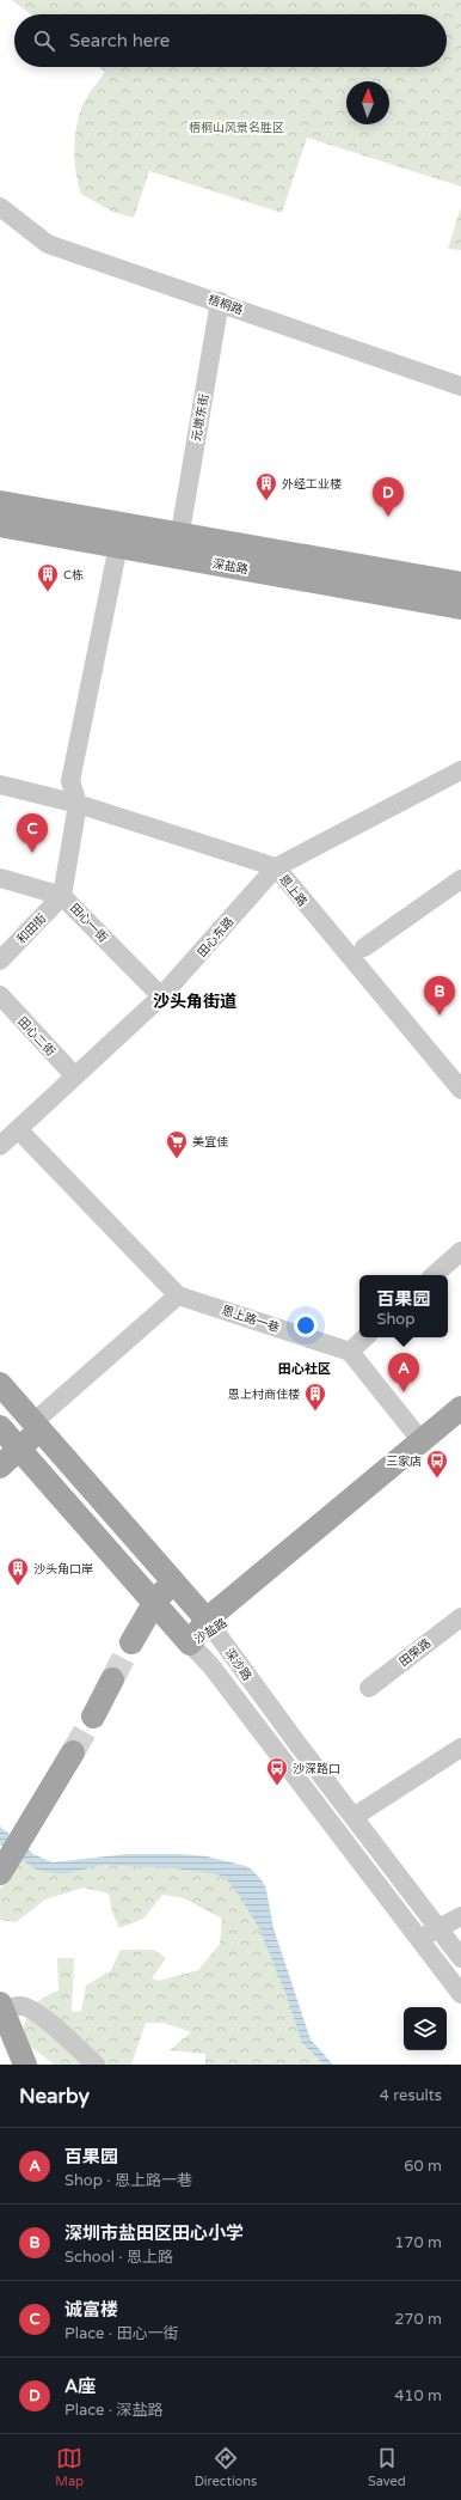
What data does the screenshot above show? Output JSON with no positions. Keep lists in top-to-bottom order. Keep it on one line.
{"streets":{"main road":["深盐路","沙盐路","深沙路"],"street":["梧桐路","元墩东街","恩上路","田心一街","和田街","田心东路","田心二街","恩上路一巷","田荣路"]},"crossings":[["梧桐路","元墩东街"],["元墩东街","深盐路"],["恩上路","田心东路"],["田心一街","和田街"],["田心一街","田心东路"],["田心东路","田心二街"],["田心东路","恩上路一巷"],["沙盐路","深沙路"]],"districts":["沙头角街道","田心社区"],"parks":["梧桐山风景名胜区"],"places":{"building":["外经工业楼","C栋","恩上村商住楼","沙头角口岸"],"supermarket":["美宜佳"],"bus stop":["三家店","沙深路口"]},"north":"top","page":{"search":"Search here","pins":["D","C","B","A"],"popup":["百果园","Shop"],"heading":["Nearby","4 results"],"list":[{"mark":"A","name":"百果园","note":"Shop · 恩上路一巷","value":"60 m"},{"mark":"B","name":"深圳市盐田区田心小学","note":"School · 恩上路","value":"170 m"},{"mark":"C","name":"诚富楼","note":"Place · 田心一街","value":"270 m"},{"mark":"D","name":"A座","note":"Place · 深盐路","value":"410 m"}],"nav":["Map","Directions","Saved"]}}
